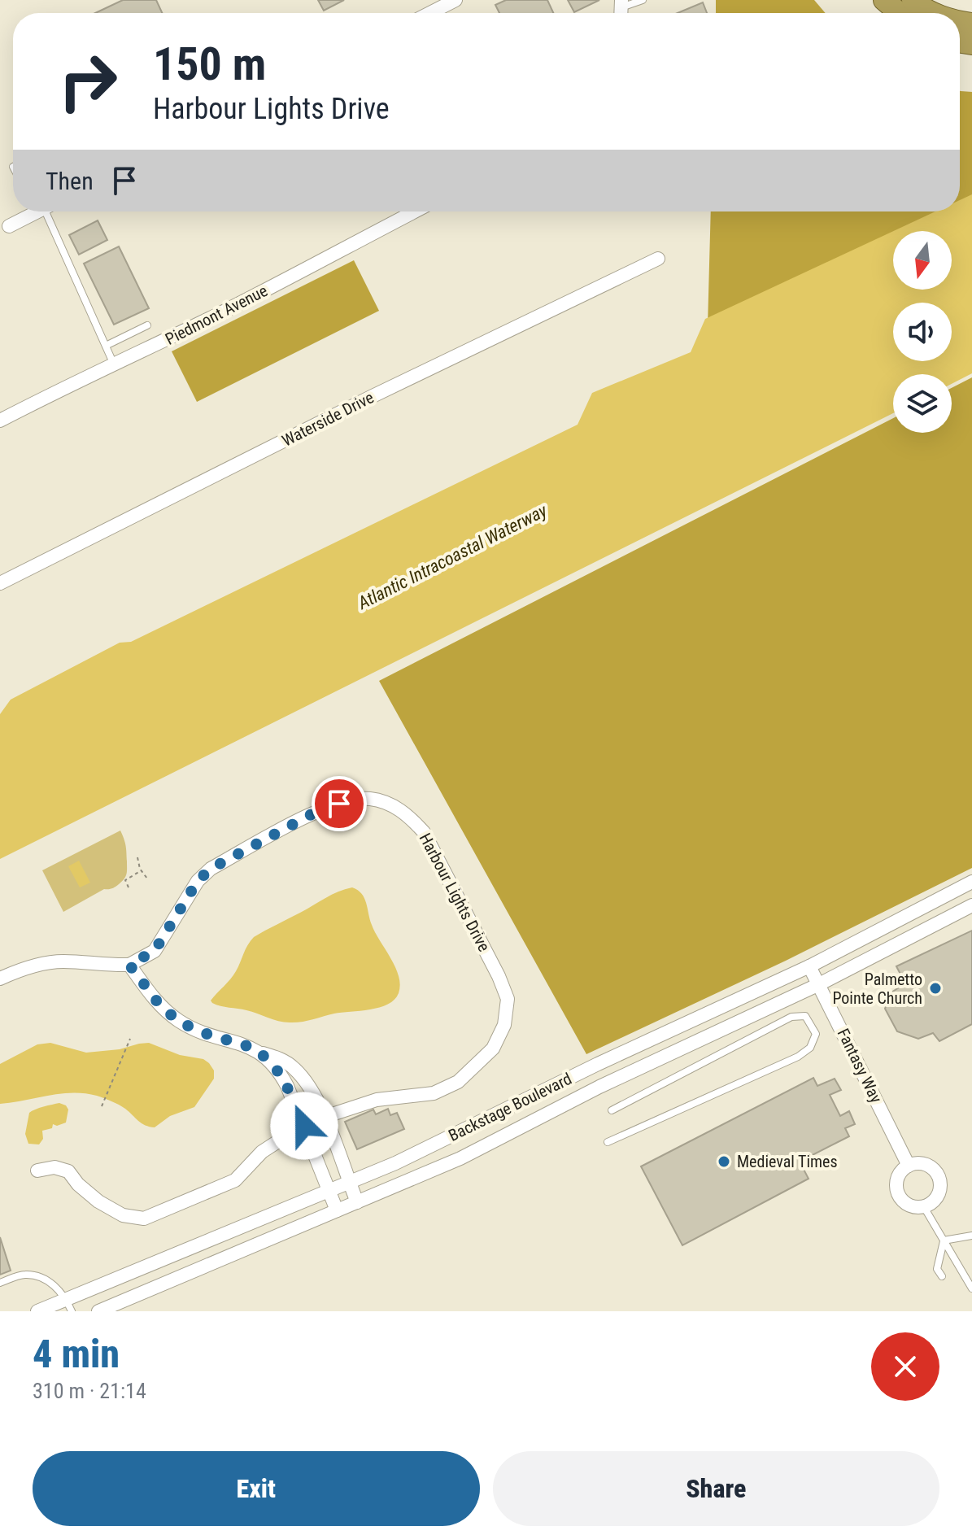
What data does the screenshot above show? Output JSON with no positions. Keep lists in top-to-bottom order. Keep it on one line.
{"streets":{"street":["Piedmont Avenue","Waterside Drive","Harbour Lights Drive","Fantasy Way","Backstage Boulevard"]},"crossings":[["Fantasy Way","Backstage Boulevard"]],"water":["Atlantic Intracoastal Waterway"],"places":["Palmetto Pointe Church","Medieval Times"],"north":"bottom","page":{"turn":["150 m","Harbour Lights Drive"],"then":"Then","heading":["4 min","310 m · 21:14"],"buttons":["Exit","Share"]}}
